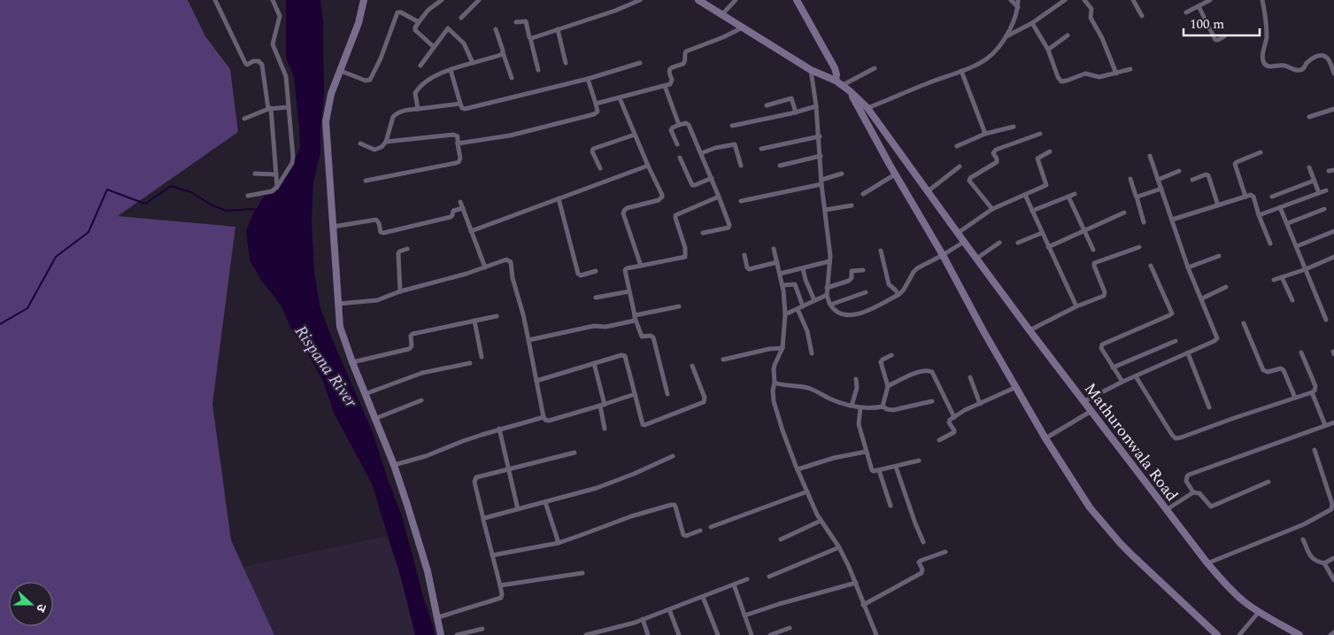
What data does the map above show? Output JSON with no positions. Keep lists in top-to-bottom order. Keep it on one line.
{"streets":{"street":["Mathuronwala Road"]},"water":["Rispana River"],"scale_bar":"100 m","north":"right"}
